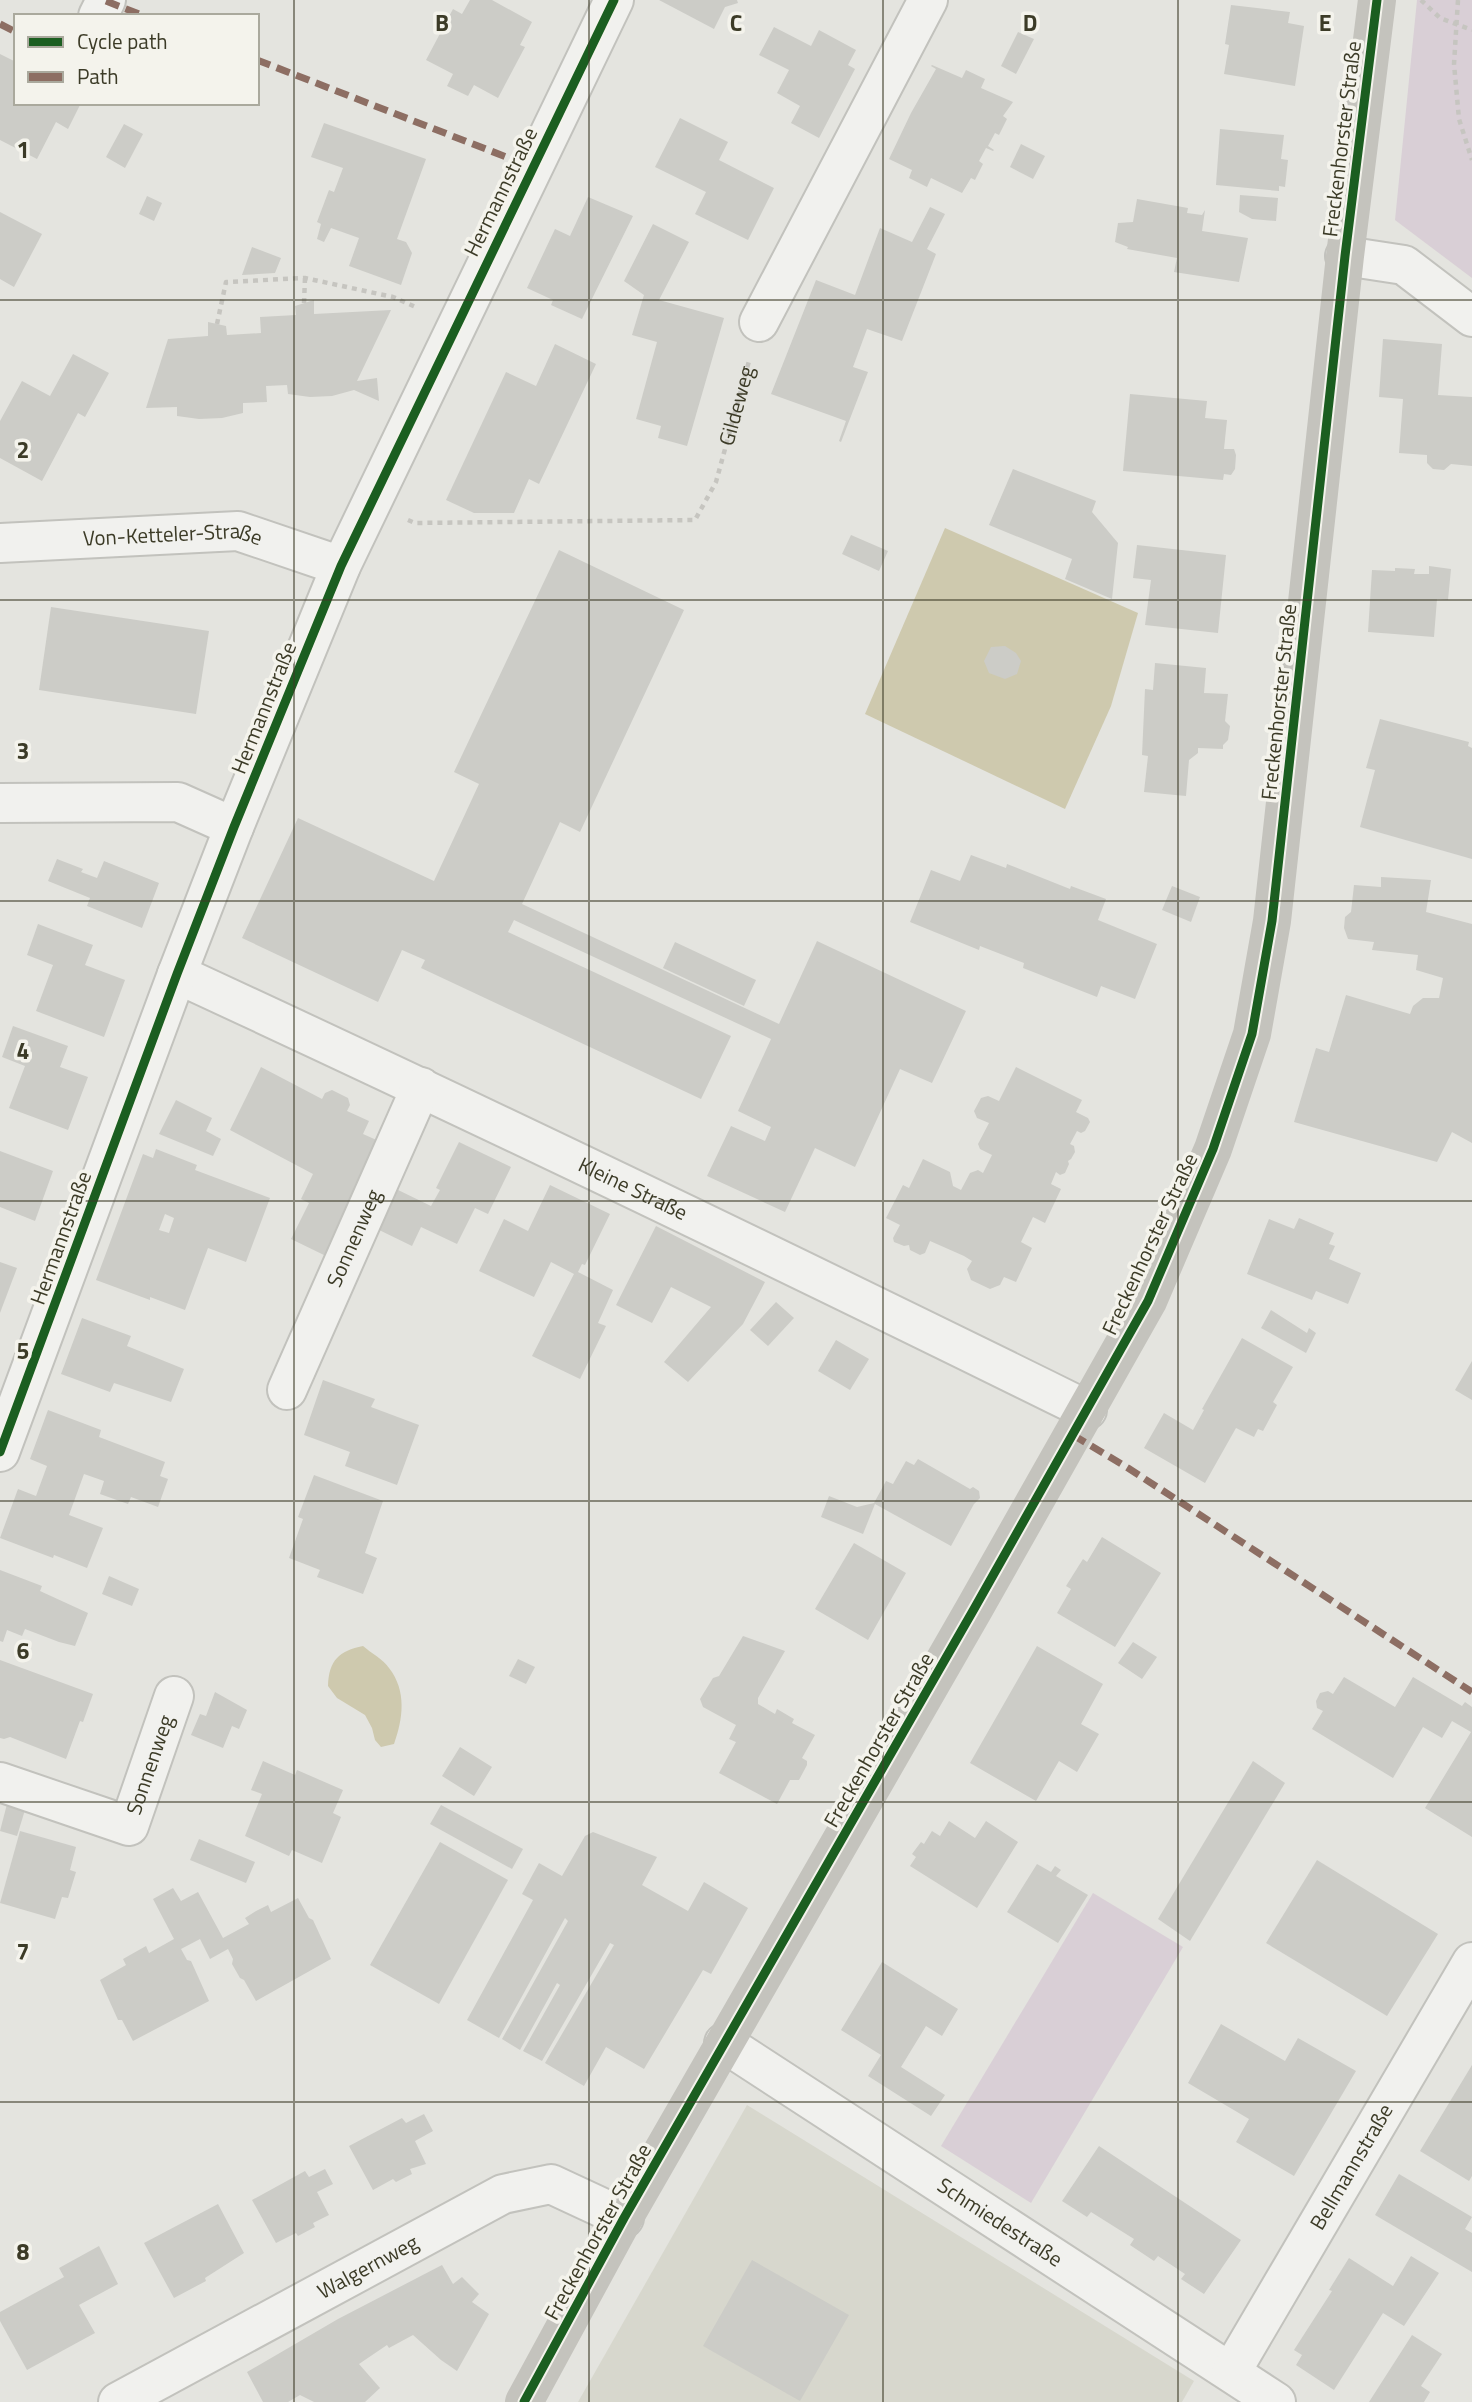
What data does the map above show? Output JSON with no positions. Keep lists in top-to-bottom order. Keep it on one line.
{"streets":{"main road":["Freckenhorster Straße"],"street":["Hermannstraße","Von-Ketteler-Straße","Kleine Straße","Sonnenweg","Bellmannstraße","Schmiedestraße","Walgernweg"],"path":["Gildeweg"]},"crossings":[["Freckenhorster Straße","Kleine Straße"],["Freckenhorster Straße","Schmiedestraße"],["Freckenhorster Straße","Walgernweg"],["Hermannstraße","Gildeweg"],["Hermannstraße","Von-Ketteler-Straße"],["Hermannstraße","Kleine Straße"],["Kleine Straße","Sonnenweg"],["Bellmannstraße","Schmiedestraße"]],"legend":["Cycle path","Path"],"grid":{"columns":["B","C","D","E"],"rows":["1","2","3","4","5","6","7","8"]}}
